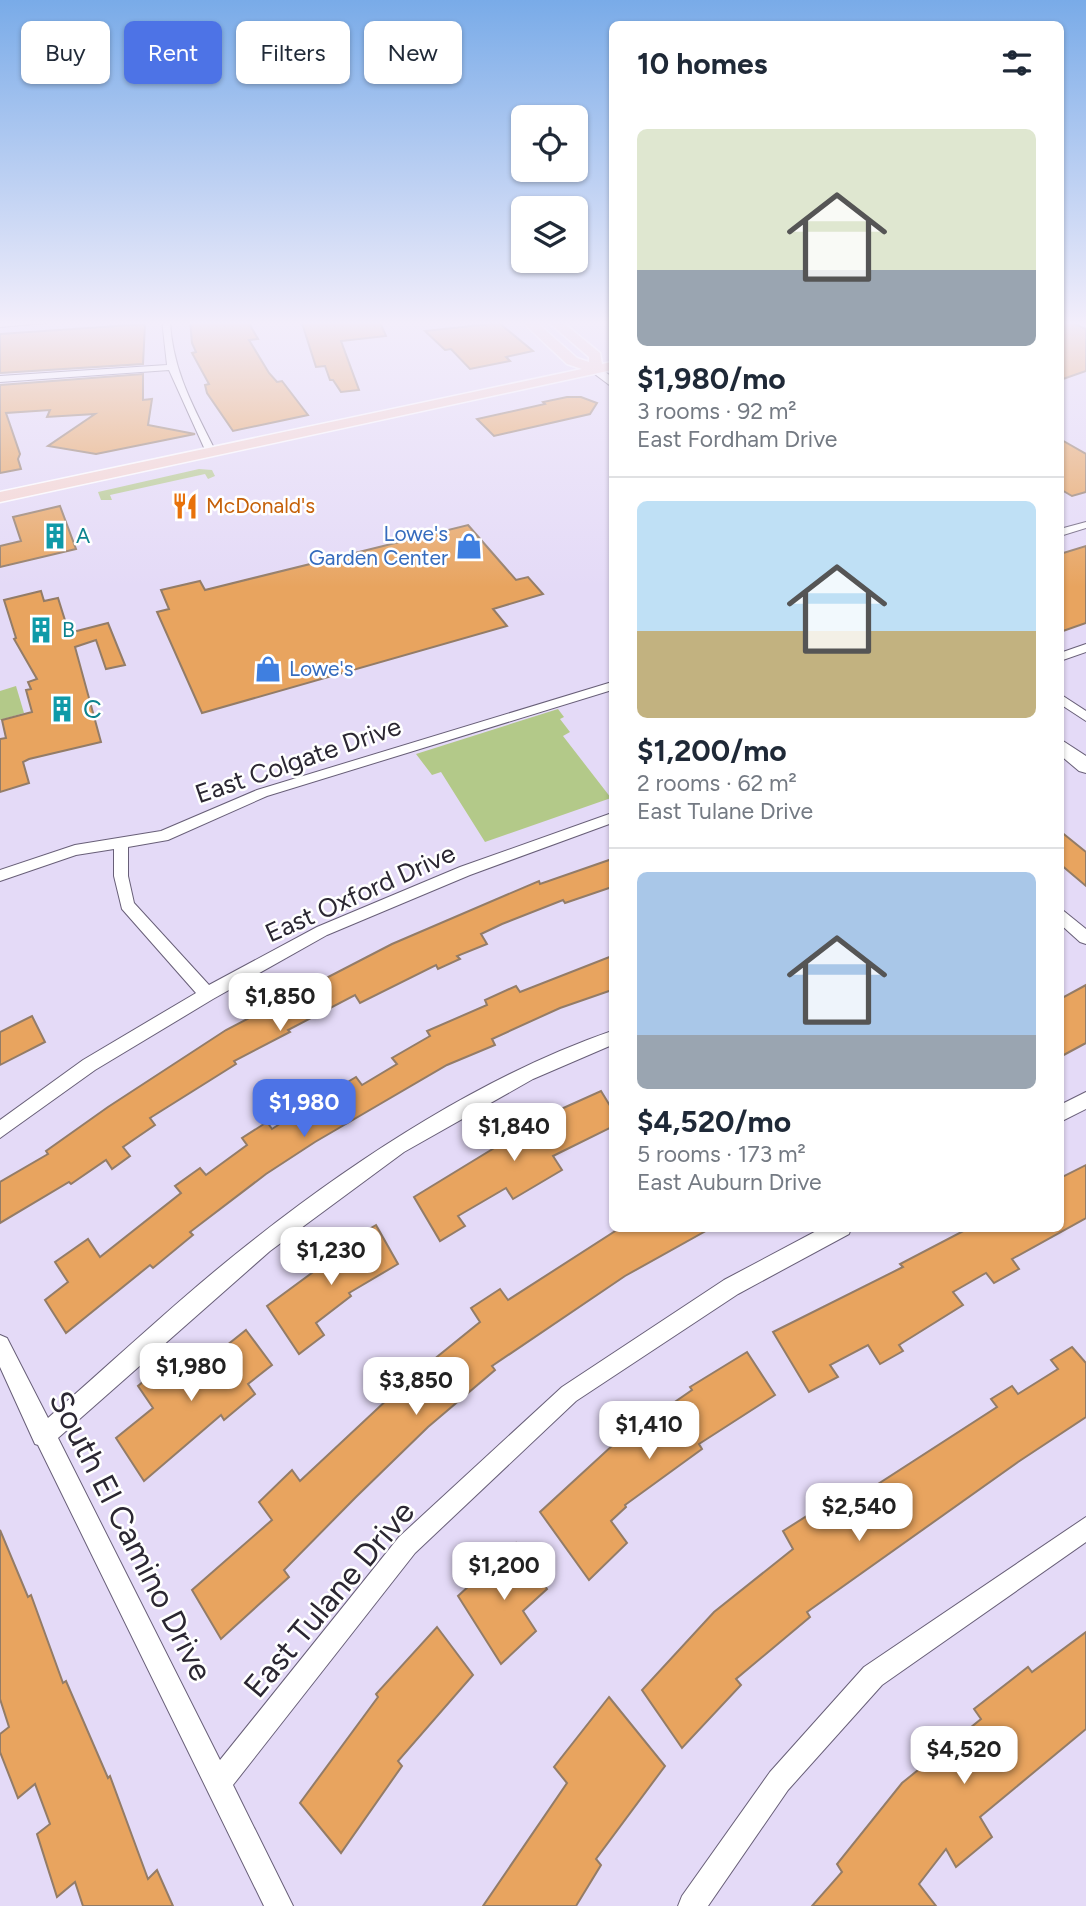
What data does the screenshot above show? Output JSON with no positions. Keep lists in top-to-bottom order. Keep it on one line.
{"streets":{"street":["East Colgate Drive","East Oxford Drive","South El Camino Drive","East Tulane Drive"]},"crossings":[["South El Camino Drive","East Tulane Drive"]],"places":{"restaurant":["McDonald's"],"building":["A","B","C"],"shop":["Lowe's Garden Center","Lowe's"]},"page":{"chip":["Buy","Rent","Filters","New"],"heading":"10 homes","list":[{"name":"$1,980/mo","note":"3 rooms · 92 m² · East Fordham Drive"},{"name":"$1,200/mo","note":"2 rooms · 62 m² · East Tulane Drive"},{"name":"$4,520/mo","note":"5 rooms · 173 m² · East Auburn Drive"}],"price":["$1,850","$1,980","$1,840","$1,230","$1,980","$3,850","$1,410","$2,540","$1,200","$4,520"]}}
